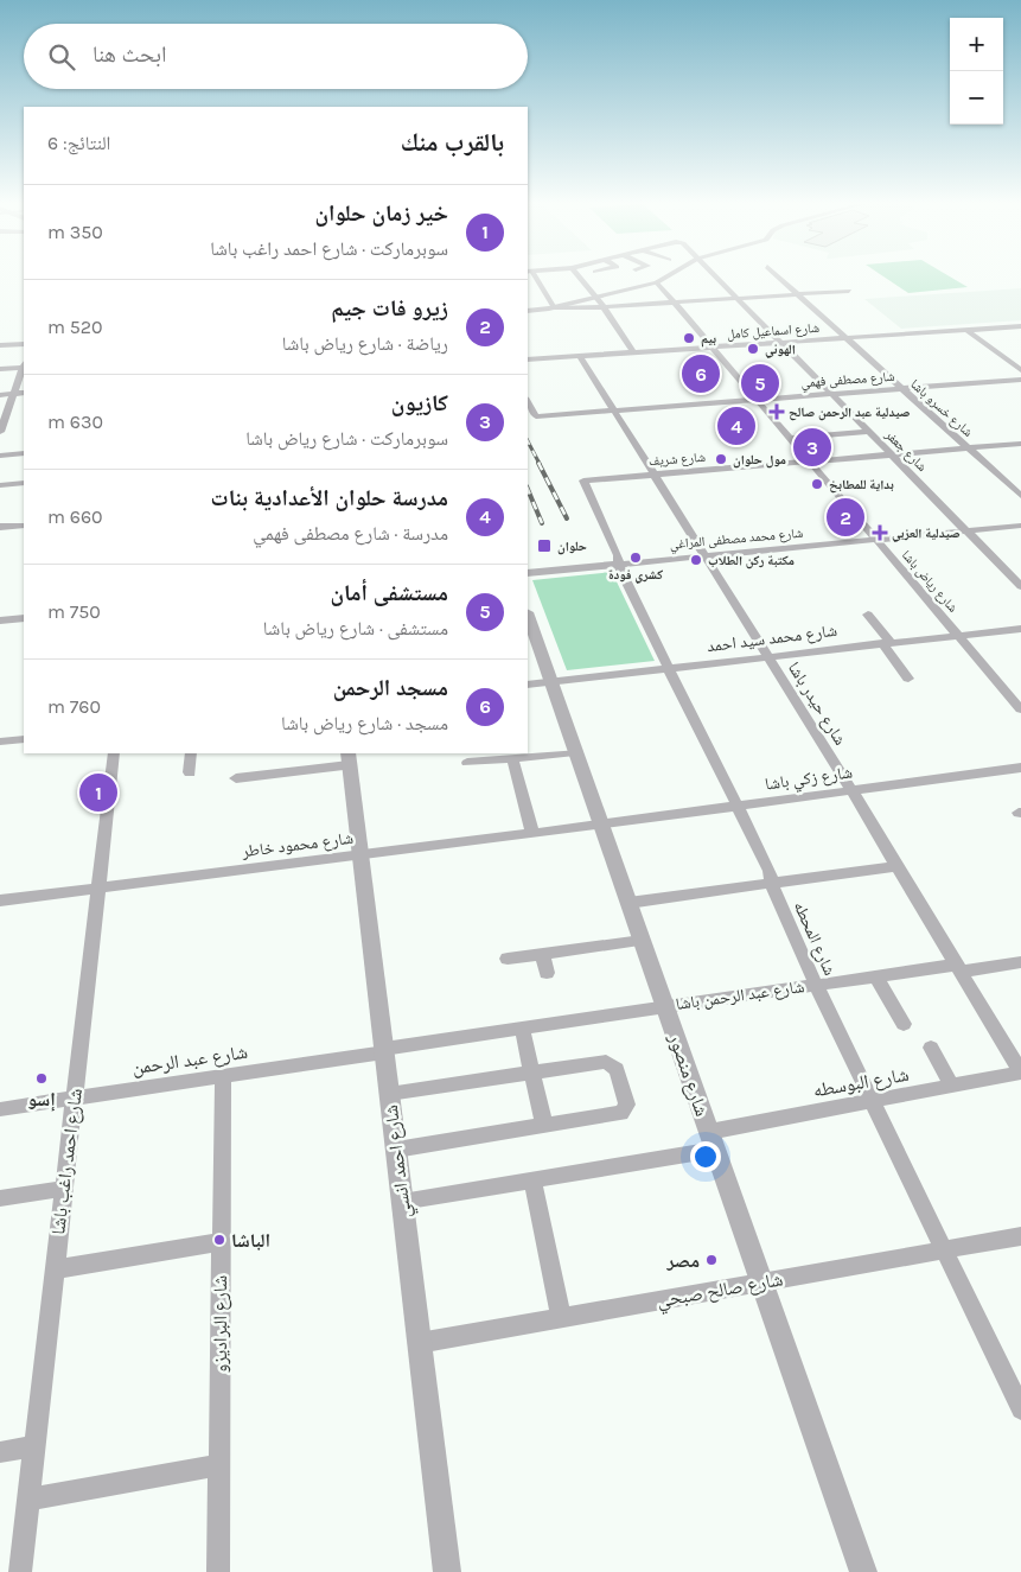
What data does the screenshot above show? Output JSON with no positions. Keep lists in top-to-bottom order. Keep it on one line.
{"streets":{"street":["شارع اسماعيل كامل","شارع مصطفى فهمي","شارع خسرو باشا","شارع جعفر","شارع شريف","شارع محمد مصطفى المراغي","شارع رياض باشا","شارع محمد سيد احمد","شارع حيدر باشا","شارع زكي باشا","شارع محمود خاطر","شارع المحطه","شارع عبد الرحمن باشا","شارع عبد الرحمن","شارع منصور","شارع البوسطه","شارع احمد راغب باشا","شارع احمد انسي","شارع صالح صبحي","شارع البراديزو"]},"crossings":[["شارع اسماعيل كامل","شارع خسرو باشا"],["شارع اسماعيل كامل","شارع جعفر"],["شارع اسماعيل كامل","شارع رياض باشا"],["شارع اسماعيل كامل","شارع حيدر باشا"],["شارع مصطفى فهمي","شارع خسرو باشا"],["شارع مصطفى فهمي","شارع جعفر"],["شارع مصطفى فهمي","شارع رياض باشا"],["شارع مصطفى فهمي","شارع حيدر باشا"],["شارع خسرو باشا","شارع شريف"],["شارع جعفر","شارع شريف"],["شارع جعفر","شارع محمد مصطفى المراغي"],["شارع شريف","شارع رياض باشا"],["شارع شريف","شارع حيدر باشا"],["شارع شريف","شارع المحطه"],["شارع محمد مصطفى المراغي","شارع رياض باشا"],["شارع محمد مصطفى المراغي","شارع حيدر باشا"],["شارع محمد مصطفى المراغي","شارع المحطه"],["شارع رياض باشا","شارع محمد سيد احمد"],["شارع محمد سيد احمد","شارع حيدر باشا"],["شارع محمد سيد احمد","شارع المحطه"],["شارع محمد سيد احمد","شارع منصور"],["شارع حيدر باشا","شارع زكي باشا"],["شارع حيدر باشا","شارع عبد الرحمن باشا"],["شارع حيدر باشا","شارع البوسطه"],["شارع زكي باشا","شارع محمود خاطر"],["شارع زكي باشا","شارع المحطه"],["شارع زكي باشا","شارع منصور"],["شارع محمود خاطر","شارع منصور"],["شارع محمود خاطر","شارع احمد راغب باشا"],["شارع محمود خاطر","شارع احمد انسي"],["شارع المحطه","شارع عبد الرحمن باشا"],["شارع المحطه","شارع البوسطه"],["شارع المحطه","شارع صالح صبحي"],["شارع عبد الرحمن باشا","شارع عبد الرحمن"],["شارع عبد الرحمن باشا","شارع منصور"],["شارع عبد الرحمن","شارع منصور"],["شارع عبد الرحمن","شارع احمد راغب باشا"],["شارع عبد الرحمن","شارع احمد انسي"],["شارع عبد الرحمن","شارع البراديزو"],["شارع منصور","شارع البوسطه"],["شارع منصور","شارع صالح صبحي"],["شارع البوسطه","شارع احمد انسي"],["شارع احمد انسي","شارع صالح صبحي"]],"places":{"other":["بيم","الهوني","مول حلوان","بداية للمطابخ","كشري فودة","مكتبة ركن الطلاب","إسو","الباشا","مصر"],"health":["صيدلية عبد الرحمن صالح","صيدلية العزبي"],"transit":["حلوان"]},"page":{"map_buttons":["+","−"],"search":"ابحث هنا","heading":["بالقرب منك","النتائج: 6"],"list":[{"mark":"1","name":"خير زمان حلوان","note":"سوبرماركت · شارع احمد راغب باشا","value":"350 m"},{"mark":"2","name":"زيرو فات جيم","note":"رياضة · شارع رياض باشا","value":"520 m"},{"mark":"3","name":"كازيون","note":"سوبرماركت · شارع رياض باشا","value":"630 m"},{"mark":"4","name":"مدرسة حلوان الأعدادية بنات","note":"مدرسة · شارع مصطفى فهمي","value":"660 m"},{"mark":"5","name":"مستشفى أمان","note":"مستشفى · شارع رياض باشا","value":"750 m"},{"mark":"6","name":"مسجد الرحمن","note":"مسجد · شارع رياض باشا","value":"760 m"}],"pins":["6","5","4","3","2","1"]}}
